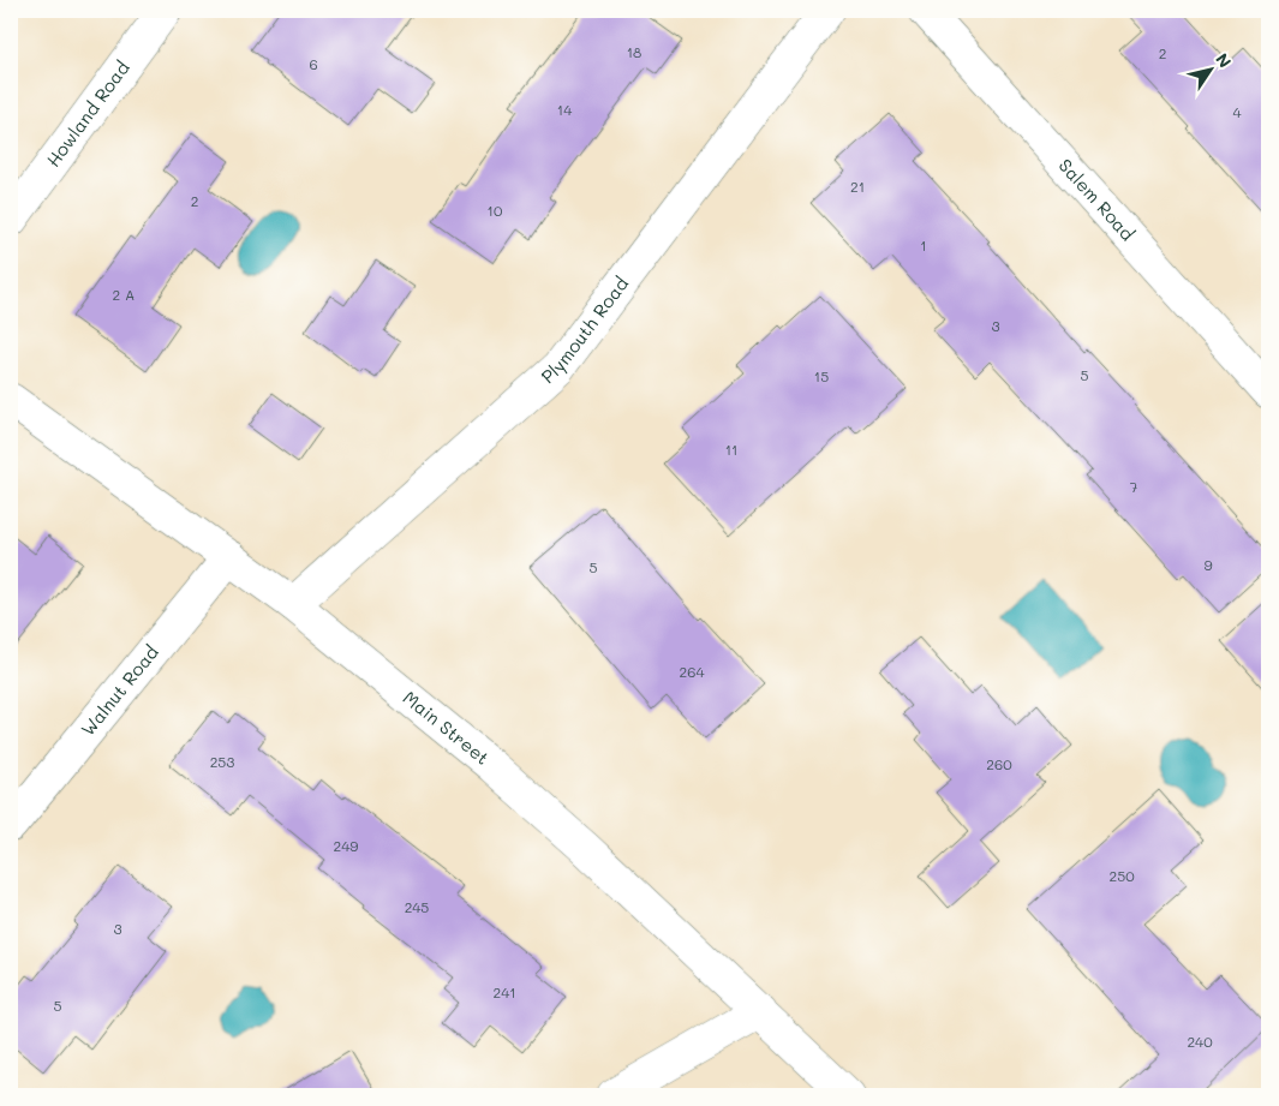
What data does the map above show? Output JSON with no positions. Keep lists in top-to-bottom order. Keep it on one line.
{"streets":{"street":["Howland Road","Salem Road","Plymouth Road","Walnut Road","Main Street"]},"crossings":[["Plymouth Road","Main Street"],["Walnut Road","Main Street"]],"house_numbers":["18","2","6","14","4","21","2","10","1","2 A","3","5","15","11","7","9","5","264","253","260","249","250","245","3","241","5","240"],"north":"top right"}
